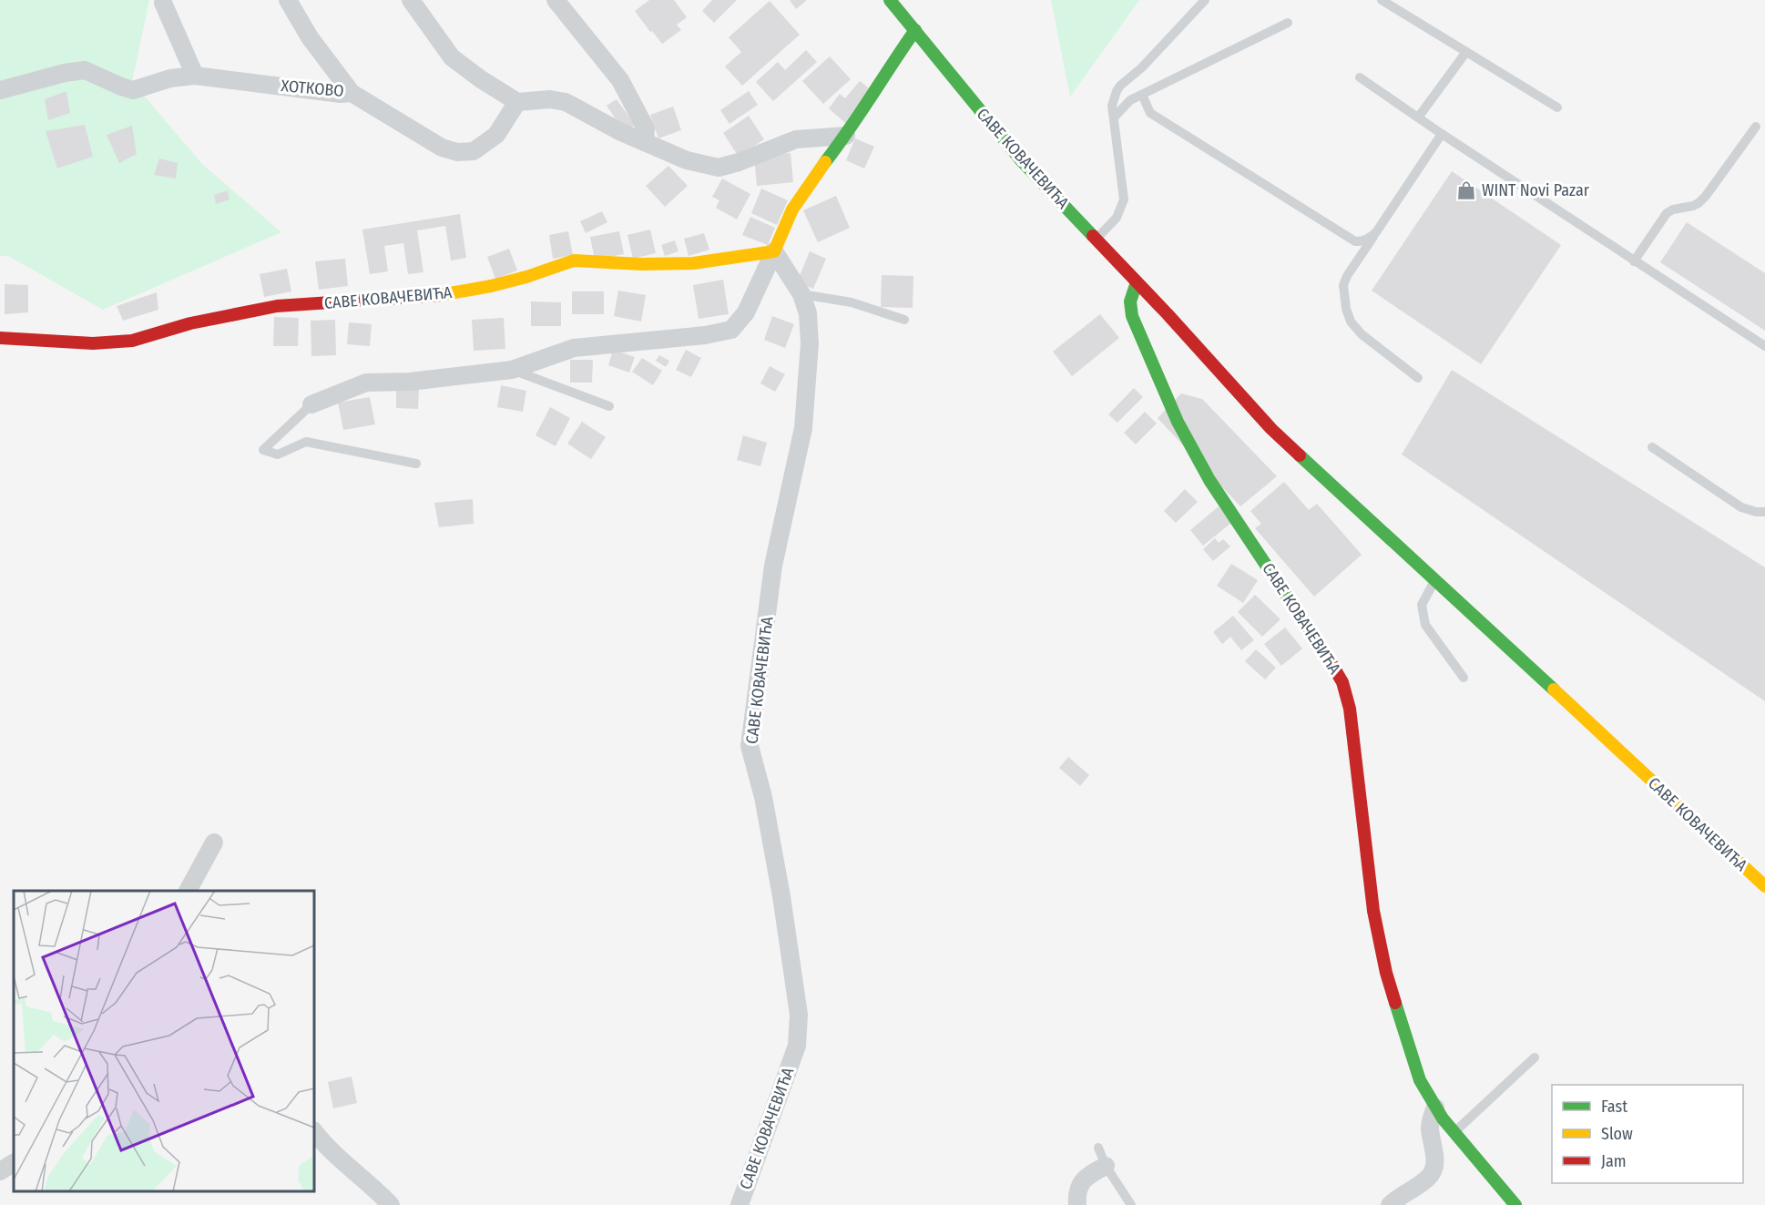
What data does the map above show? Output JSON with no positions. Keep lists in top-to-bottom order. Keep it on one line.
{"streets":{"street":["ХОТКОВО","САВЕ КОВАЧЕВИЋА"]},"places":{"shop":["WINT Novi Pazar"]},"legend":["Fast","Slow","Jam"]}
